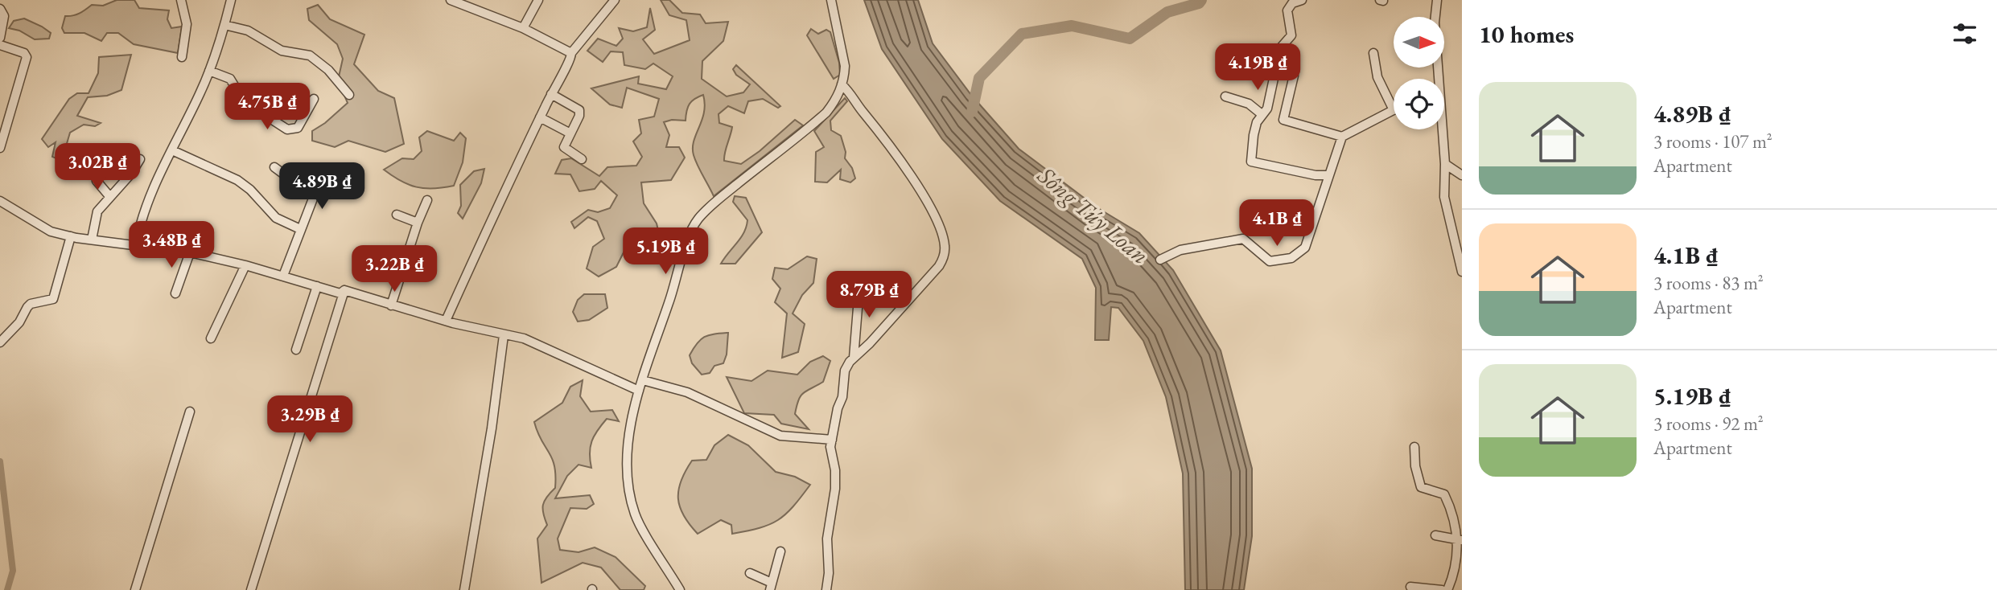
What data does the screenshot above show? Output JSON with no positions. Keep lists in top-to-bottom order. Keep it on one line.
{"water":["Sông Túy Loan"],"north":"right","page":{"heading":"10 homes","price":["4.19B ₫","4.75B ₫","3.02B ₫","4.89B ₫","4.1B ₫","3.48B ₫","5.19B ₫","3.22B ₫","8.79B ₫","3.29B ₫"],"list":[{"name":"4.89B ₫","note":"3 rooms · 107 m² · Apartment"},{"name":"4.1B ₫","note":"3 rooms · 83 m² · Apartment"},{"name":"5.19B ₫","note":"3 rooms · 92 m² · Apartment"}]}}
